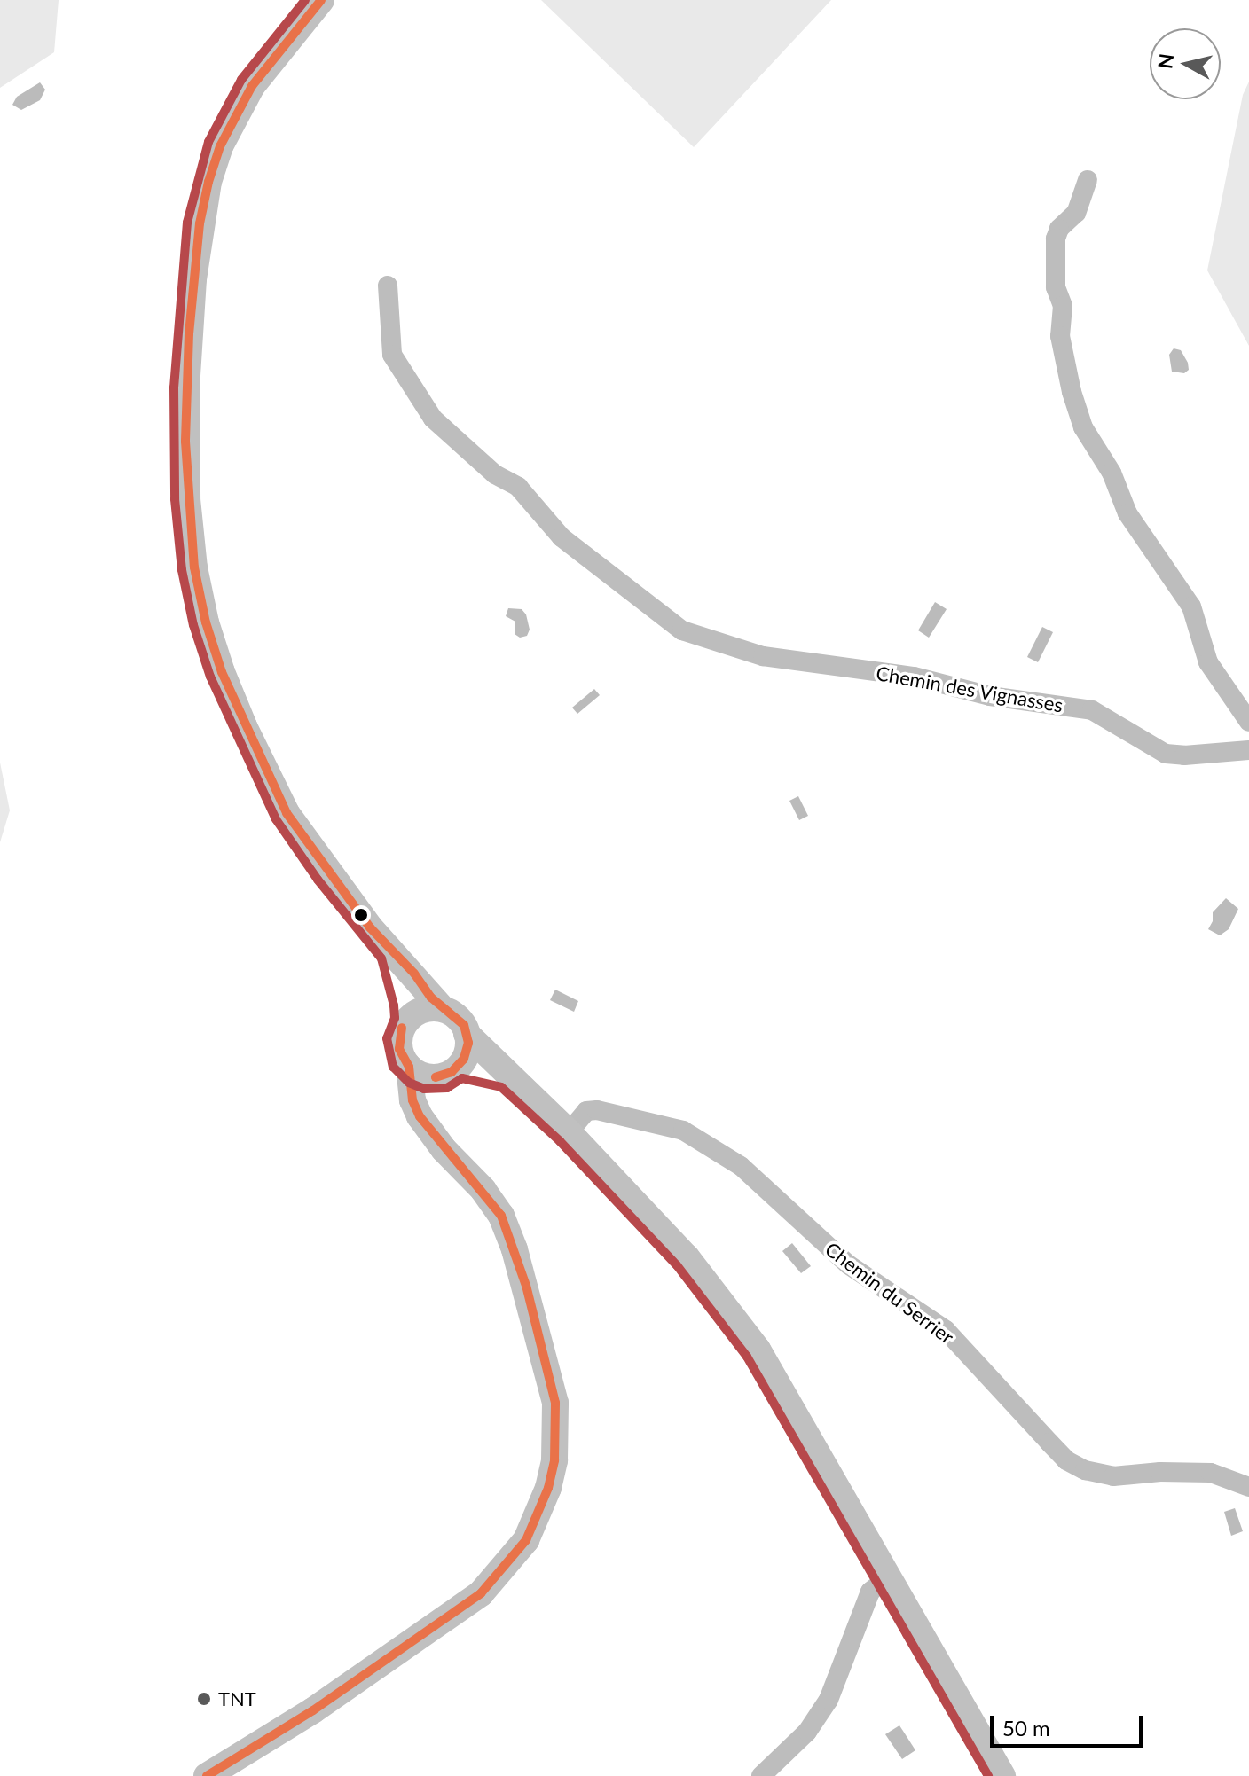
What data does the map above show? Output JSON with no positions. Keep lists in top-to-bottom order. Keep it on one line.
{"streets":{"street":["Chemin des Vignasses","Chemin du Serrier"]},"places":["TNT"],"scale_bar":"50 m","north":"left"}
